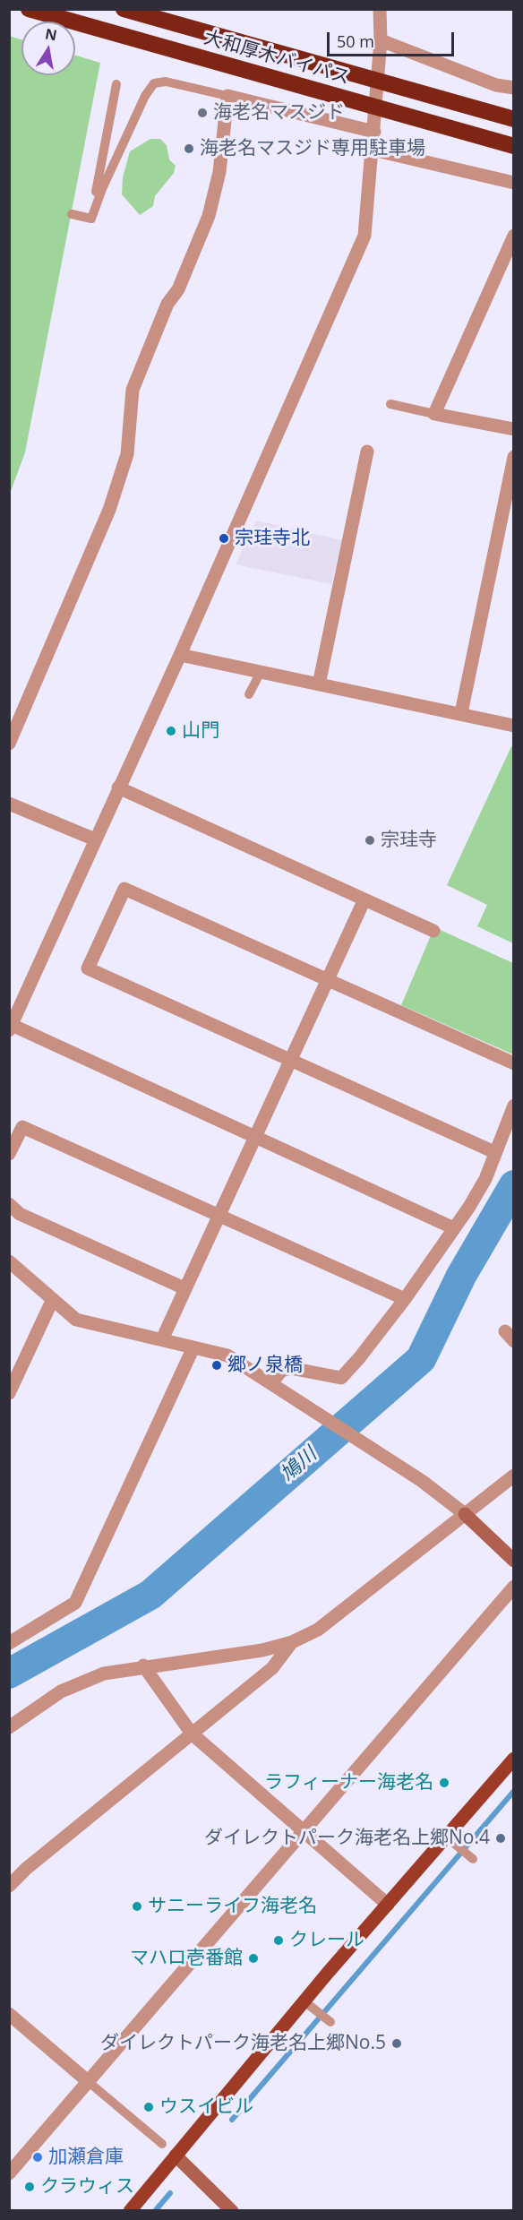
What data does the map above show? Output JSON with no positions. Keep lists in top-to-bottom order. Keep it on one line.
{"streets":{"highway":["大和厚木バイパス"]},"water":["鳩川"],"places":["海老名マスジド","海老名マスジド専用駐車場","宗珪寺北","山門","宗珪寺","郷ノ泉橋","ラフィーナー海老名","ダイレクトパーク海老名上郷No.4","サニーライフ海老名","クレール","マハロ壱番館","ダイレクトパーク海老名上郷No.5","ウスイビル","加瀬倉庫","クラウィス"],"scale_bar":"50 m","north":"top"}
